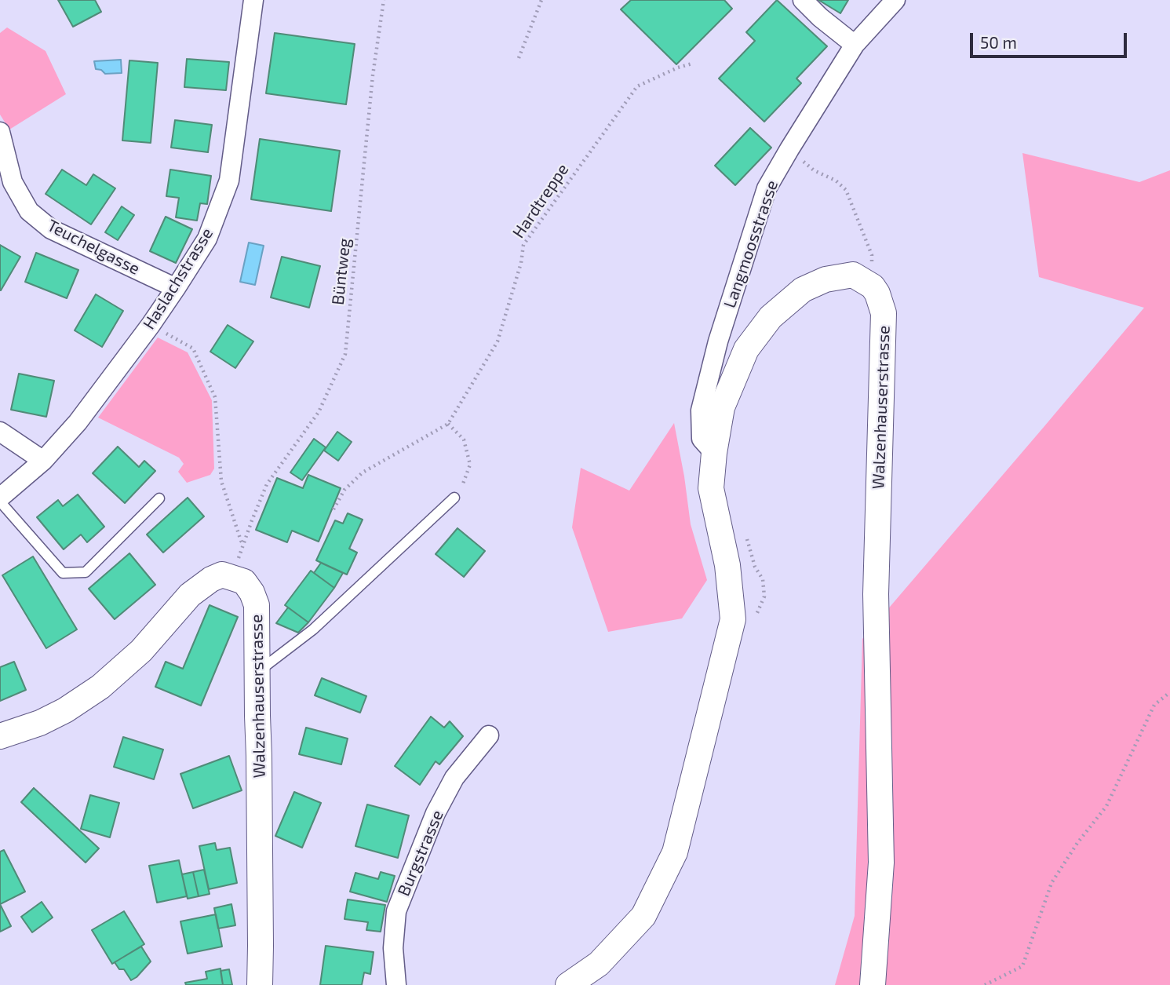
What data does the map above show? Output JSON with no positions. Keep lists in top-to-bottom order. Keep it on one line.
{"streets":{"street":["Langmoosstrasse","Teuchelgasse","Haslachstrasse","Walzenhauserstrasse","Burgstrasse"],"path":["Hardtreppe","Büntweg"]},"crossings":[["Teuchelgasse","Haslachstrasse"],["Büntweg","Haslachstrasse"]],"scale_bar":"50 m"}
